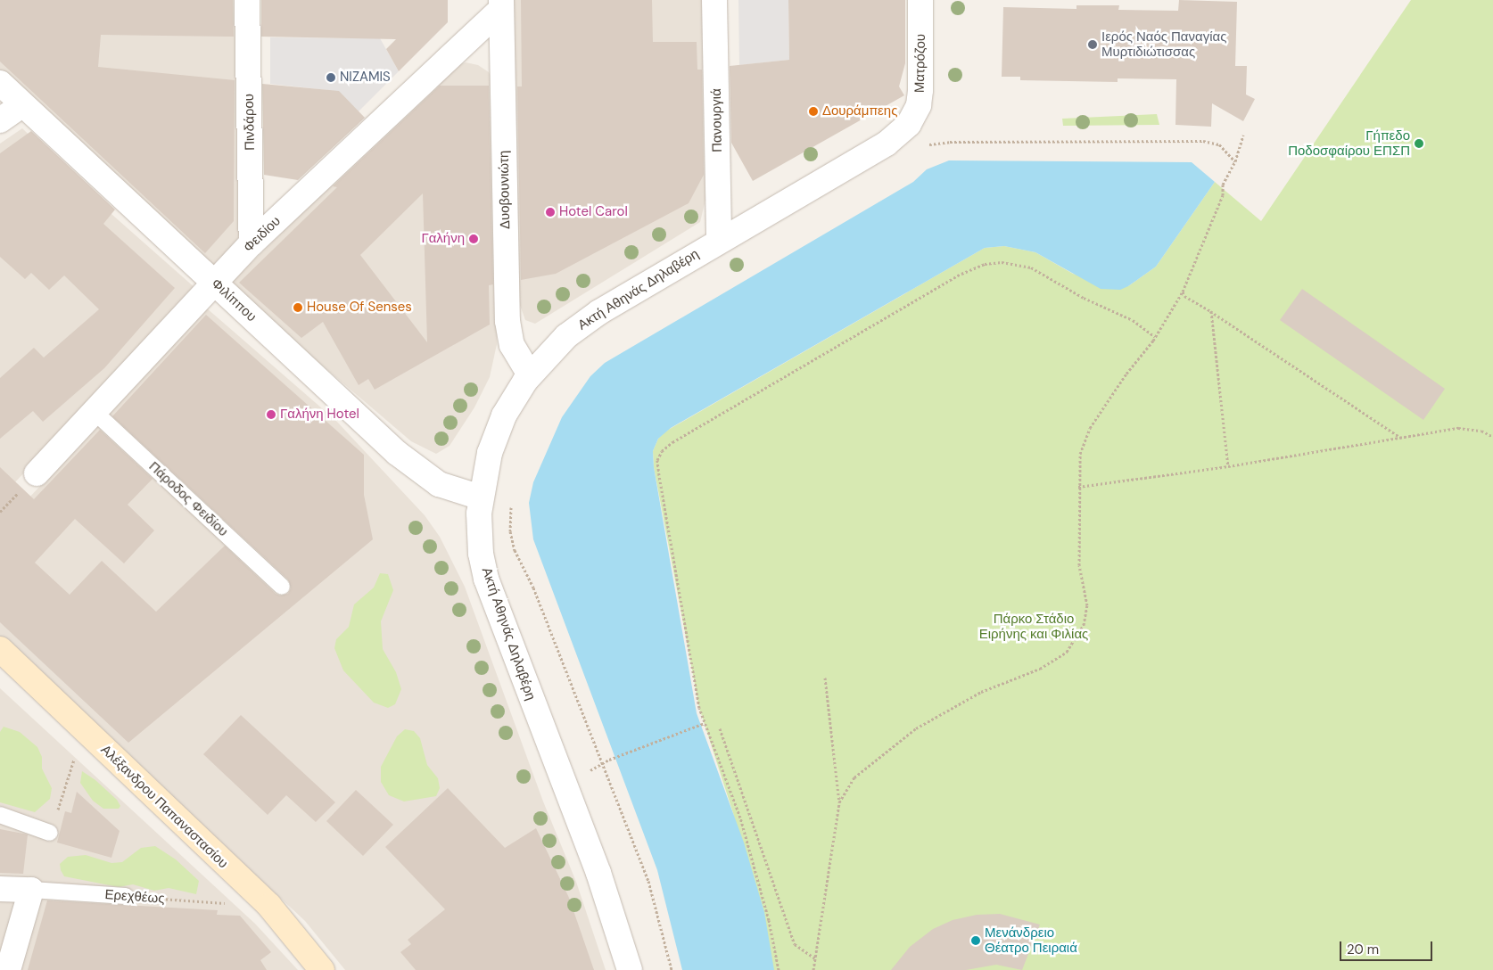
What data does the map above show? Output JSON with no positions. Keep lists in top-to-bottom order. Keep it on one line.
{"streets":{"main road":["Αλέξανδρου Παπαναστασίου"],"street":["Ματρόζου","Πανουργιά","Πινδάρου","Δυοβουνιώτη","Φειδίου","Ακτή Αθηνάς Δηλαβέρη","Φιλίππου","Ερεχθέως"],"lane":["Πάροδος Φειδίου"]},"crossings":[["Ματρόζου","Ακτή Αθηνάς Δηλαβέρη"],["Πανουργιά","Ακτή Αθηνάς Δηλαβέρη"],["Πινδάρου","Φειδίου"],["Δυοβουνιώτη","Φειδίου"],["Δυοβουνιώτη","Ακτή Αθηνάς Δηλαβέρη"],["Φειδίου","Φιλίππου"],["Φειδίου","Πάροδος Φειδίου"],["Ακτή Αθηνάς Δηλαβέρη","Φιλίππου"]],"parks":["Πάρκο Στάδιο Ειρήνης και Φιλίας"],"places":["Ιερός Ναός Παναγίας Μυρτιδιώτισσας","NIZAMIS","Δουράμπεης","Γήπεδο Ποδοσφαίρου ΕΠΣΠ","Hotel Carol","Γαλήνη","House Of Senses","Γαλήνη Hotel","Μενάνδρειο Θέατρο Πειραιά"],"scale_bar":"20 m"}
